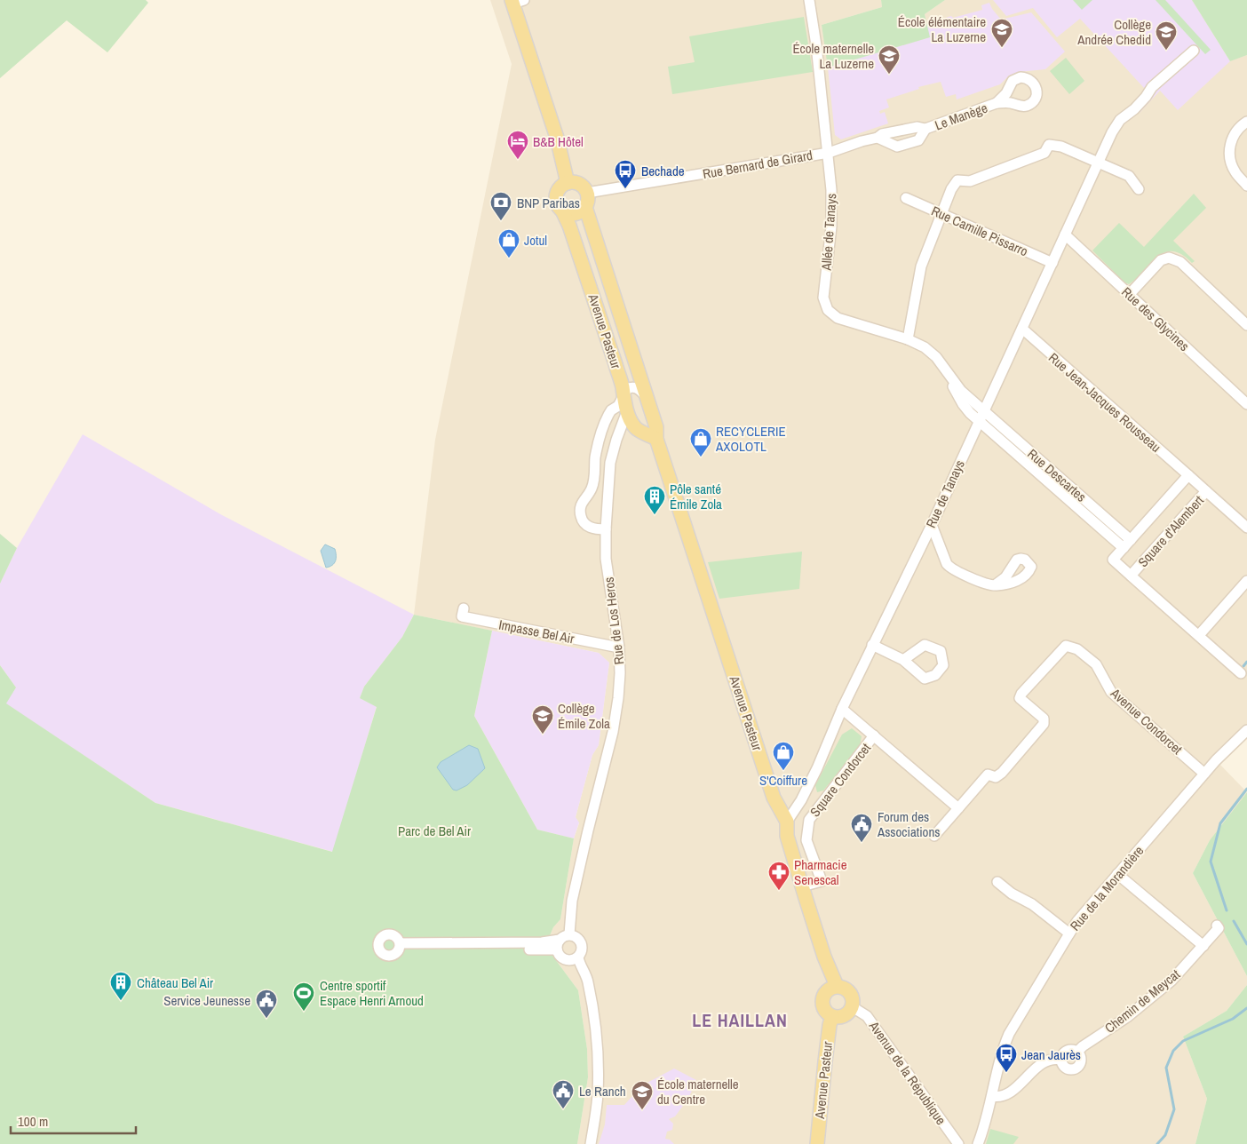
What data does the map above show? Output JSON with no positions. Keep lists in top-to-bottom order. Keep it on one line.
{"streets":{"main road":["Avenue Pasteur"],"street":["Le Manège","Rue Bernard de Girard","Rue Camille Pissarro","Allée de Tanays","Rue des Glycines","Rue Jean-Jacques Rousseau","Rue Descartes","Rue de Tanays","Square d'Alembert","Rue de Los Heros","Impasse Bel Air","Avenue Condorcet","Square Condorcet","Rue de la Morandière","Chemin de Meycat","Avenue de la République"]},"crossings":[["Le Manège","Rue Bernard de Girard"],["Le Manège","Allée de Tanays"],["Rue Bernard de Girard","Allée de Tanays"],["Rue Bernard de Girard","Avenue Pasteur"],["Rue Camille Pissarro","Rue de Tanays"],["Rue des Glycines","Rue de Tanays"],["Avenue Pasteur","Rue de Tanays"],["Avenue Pasteur","Rue de Los Heros"],["Avenue Pasteur","Square Condorcet"],["Avenue Pasteur","Avenue de la République"],["Rue Jean-Jacques Rousseau","Rue de Tanays"],["Rue Jean-Jacques Rousseau","Square d'Alembert"],["Rue Descartes","Rue de Tanays"],["Rue Descartes","Square d'Alembert"],["Rue de Los Heros","Impasse Bel Air"],["Avenue Condorcet","Rue de la Morandière"]],"districts":["LE HAILLAN"],"parks":["Parc de Bel Air"],"places":{"school or university":["École élémentaire La Luzerne","Collège Andrée Chedid","École maternelle La Luzerne","Collège Émile Zola","École maternelle du Centre"],"hotel":["B&B Hôtel"],"bus stop":["Bechade","Jean Jaurès"],"bank":["BNP Paribas"],"shop":["Jotul","RECYCLERIE AXOLOTL","S'Coiffure"],"building":["Pôle santé Émile Zola","Château Bel Air"],"public building":["Forum des Associations","Service Jeunesse","Le Ranch"],"pharmacy":["Pharmacie Senescal"],"sports":["Centre sportif Espace Henri Arnoud"]},"scale_bar":"100 m"}
